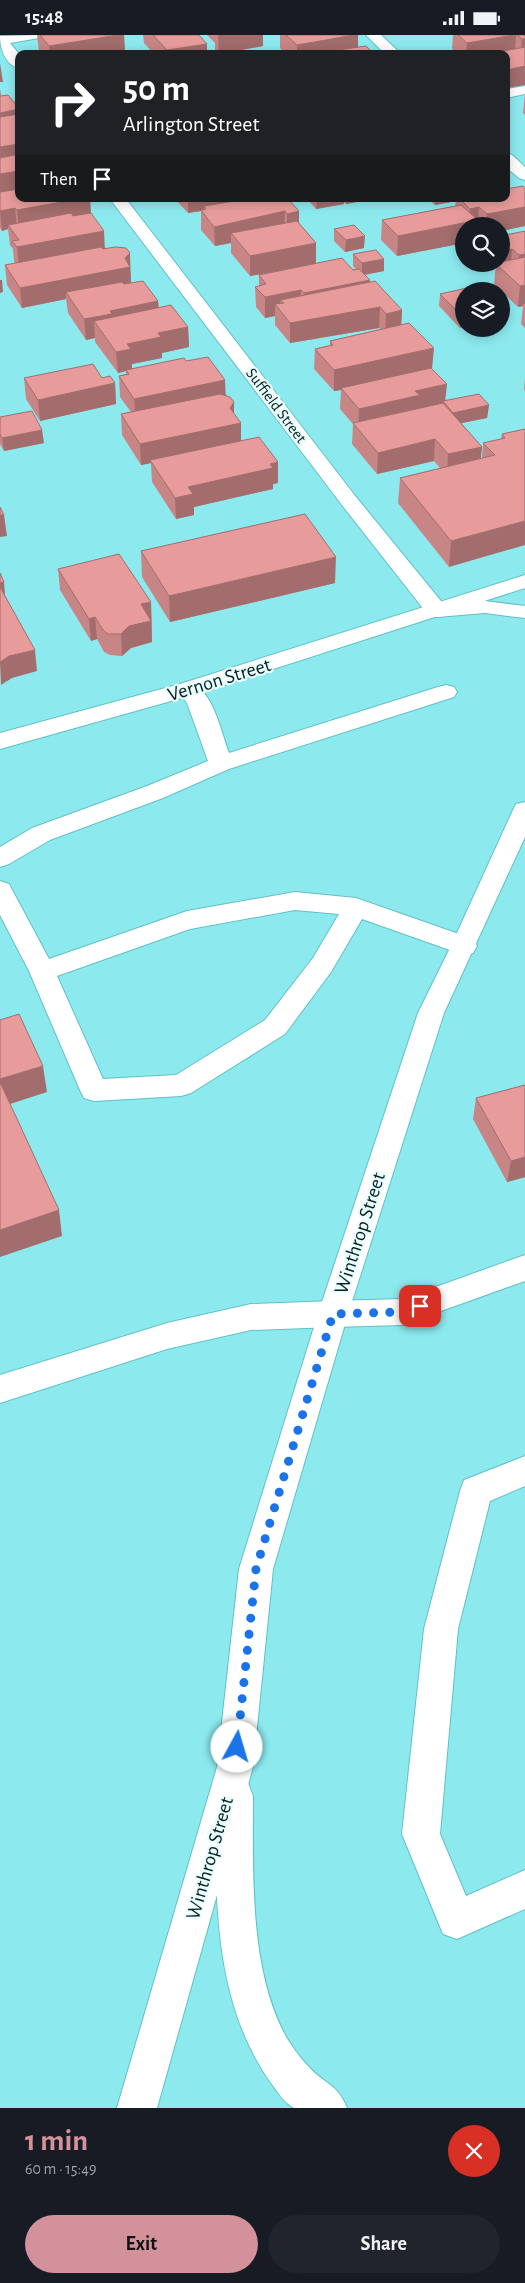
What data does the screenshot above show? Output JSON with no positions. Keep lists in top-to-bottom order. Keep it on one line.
{"streets":{"street":["Suffield Street","Vernon Street","Winthrop Street"]},"crossings":[["Suffield Street","Vernon Street"]],"page":{"status":"15:48","turn":["50 m","Arlington Street"],"then":"Then","heading":["1 min","60 m · 15:49"],"buttons":["Exit","Share"]}}
